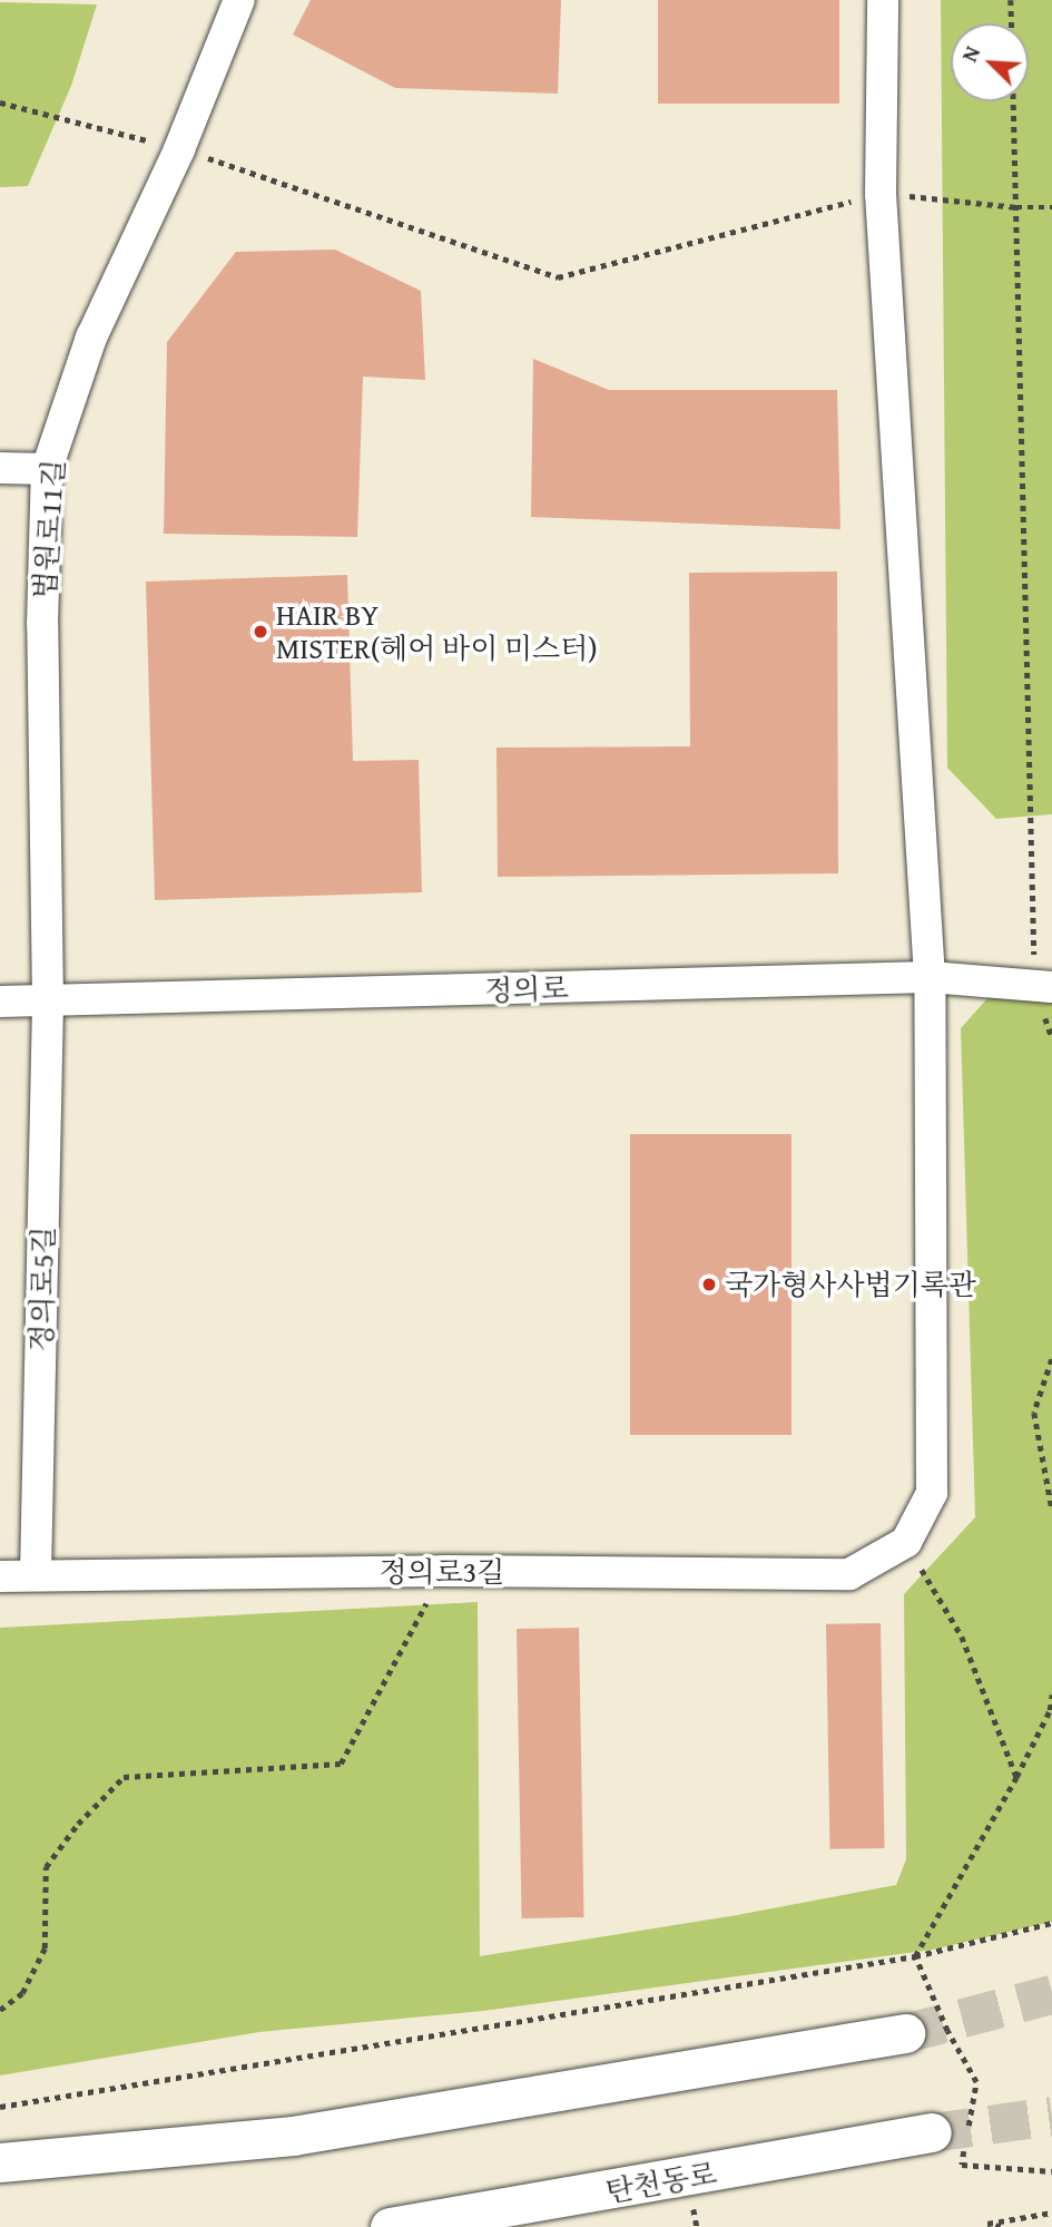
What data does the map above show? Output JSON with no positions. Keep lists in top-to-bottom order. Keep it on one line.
{"streets":{"street":["법원로11길","정의로","정의로5길","정의로3길","탄천동로"]},"crossings":[["법원로11길","정의로"],["법원로11길","정의로5길"],["정의로","정의로5길"],["정의로5길","정의로3길"]],"places":["HAIR BY MISTER(헤어 바이 미스터)","국가형사사법기록관"],"north":"top left"}
